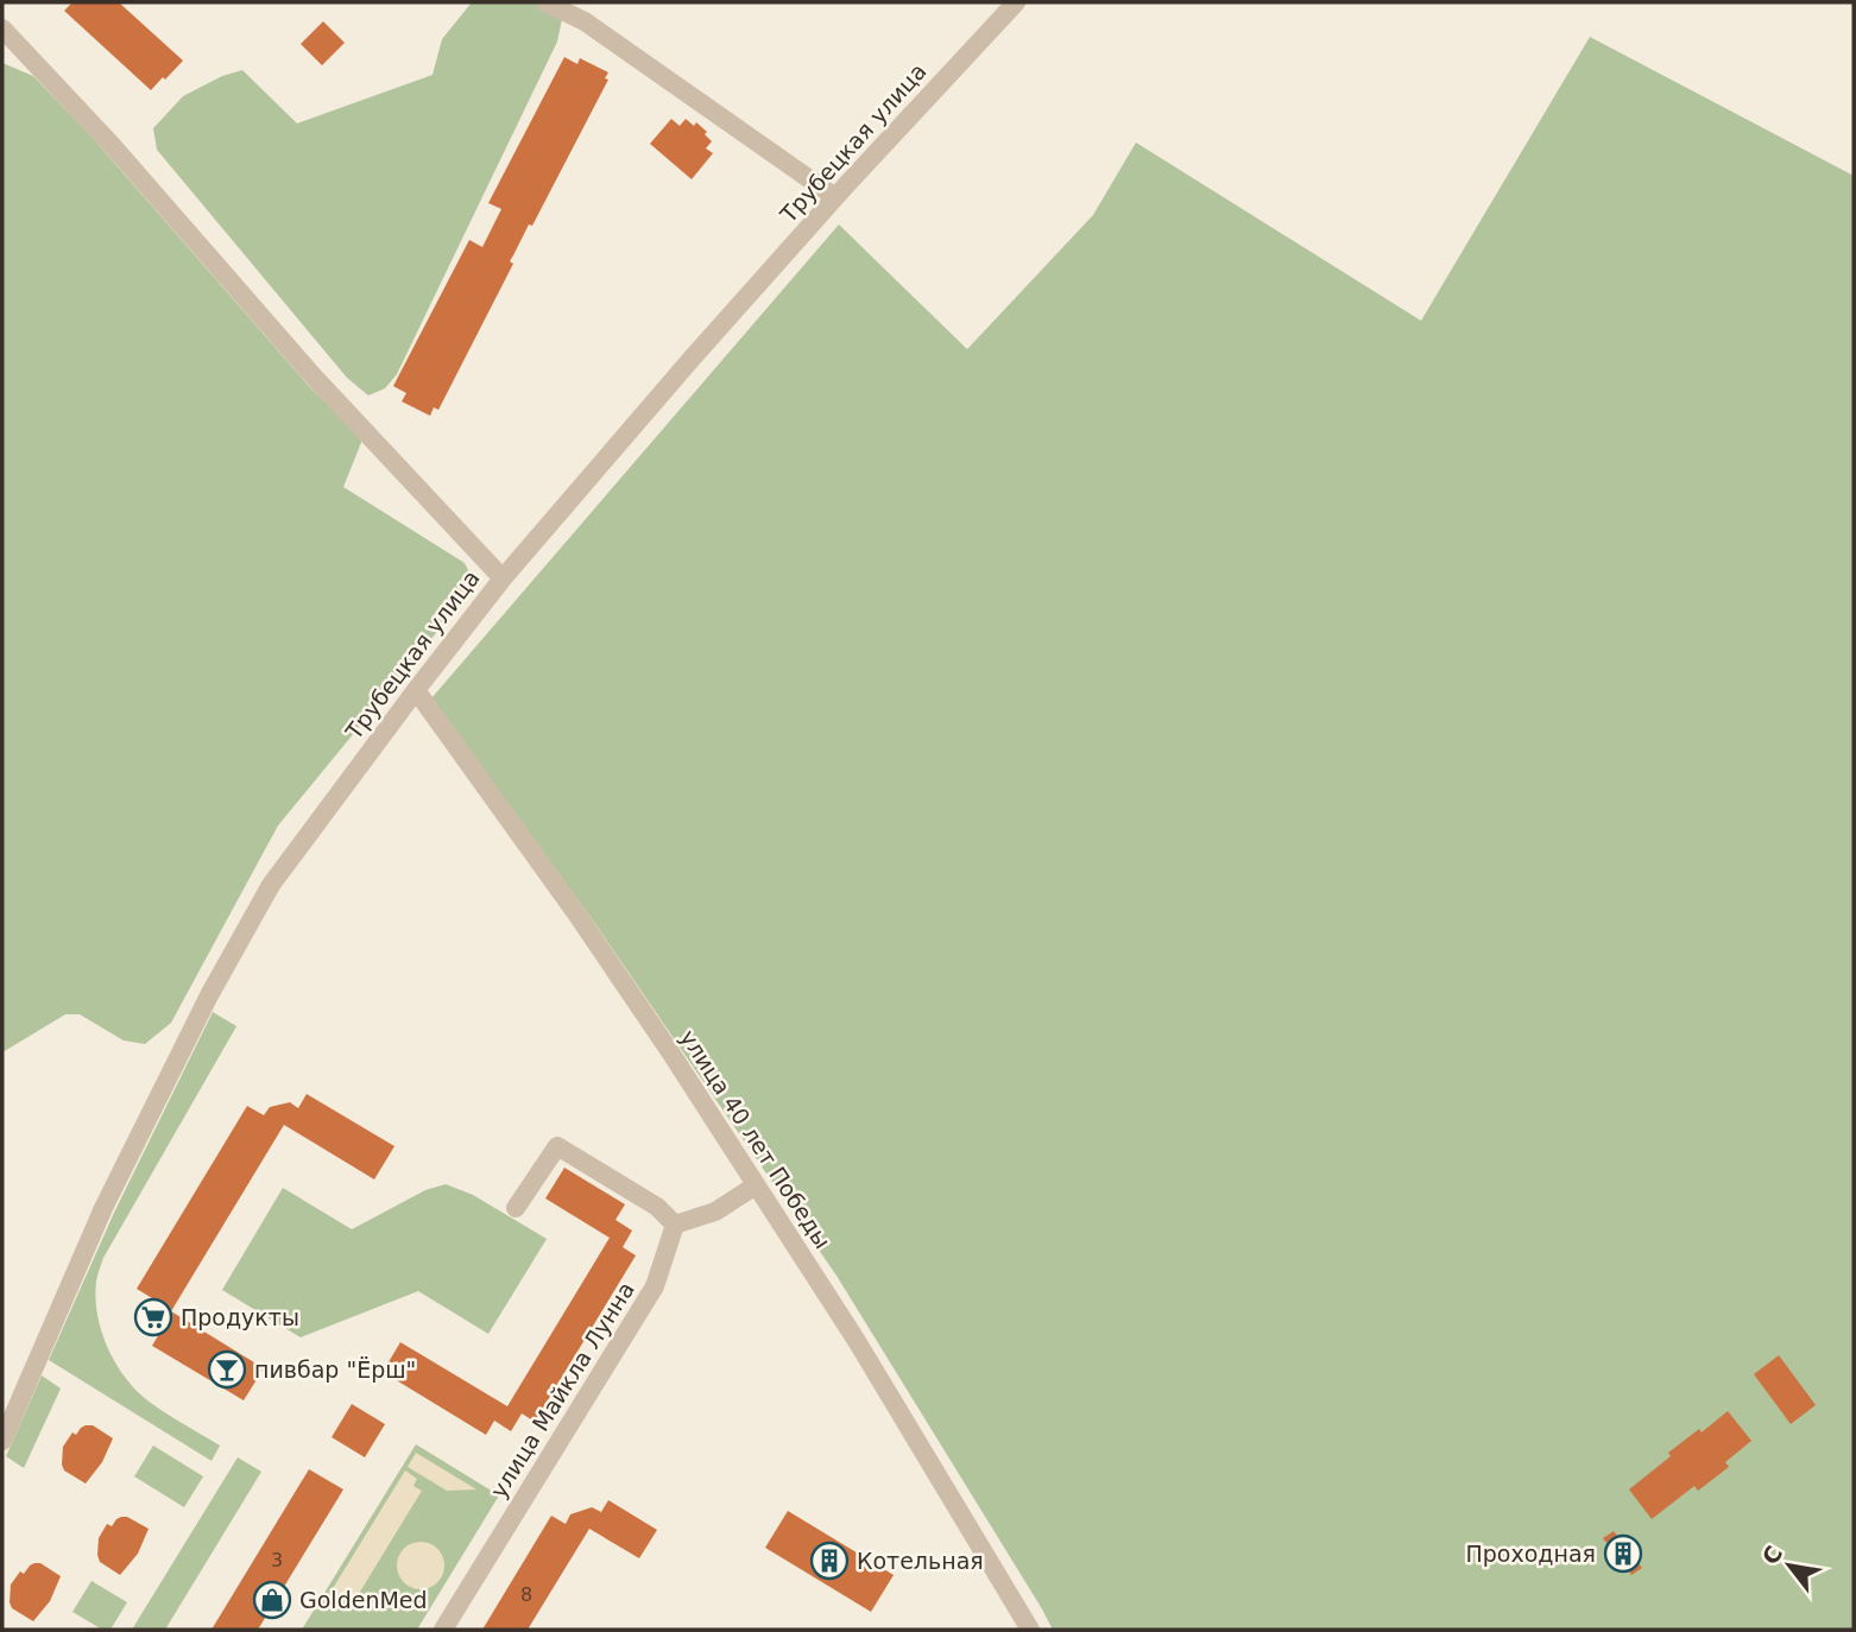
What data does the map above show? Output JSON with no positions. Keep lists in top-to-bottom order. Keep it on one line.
{"streets":{"street":["Трубецкая улица","улица 40 лет Победы","улица Майкла Лунна"]},"crossings":[["Трубецкая улица","улица 40 лет Победы"]],"places":{"supermarket":["Продукты"],"bar":["пивбар \"Ёрш\""],"building":["Проходная","Котельная"],"shop":["GoldenMed"]},"house_numbers":["3","8"],"north":"top left"}
